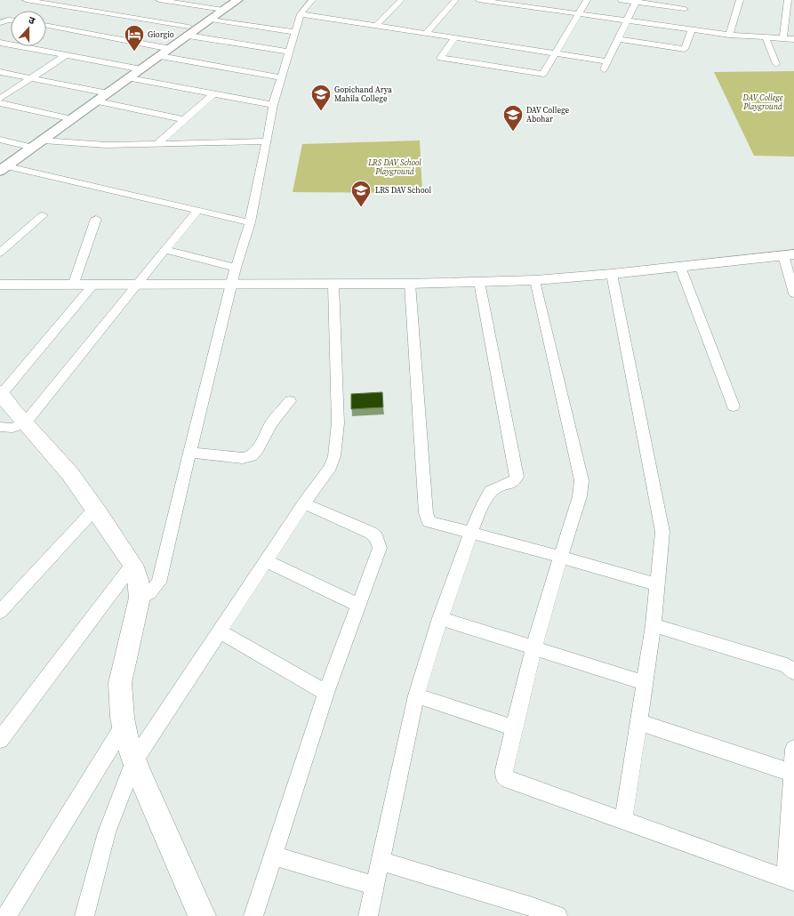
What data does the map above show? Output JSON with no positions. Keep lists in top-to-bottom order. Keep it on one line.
{"parks":["DAV College Playground","LRS DAV School Playground"],"places":{"hotel":["Giorgio"],"school or university":["Gopichand Arya Mahila College","DAV College Abohar","LRS DAV School"]},"north":"top"}
